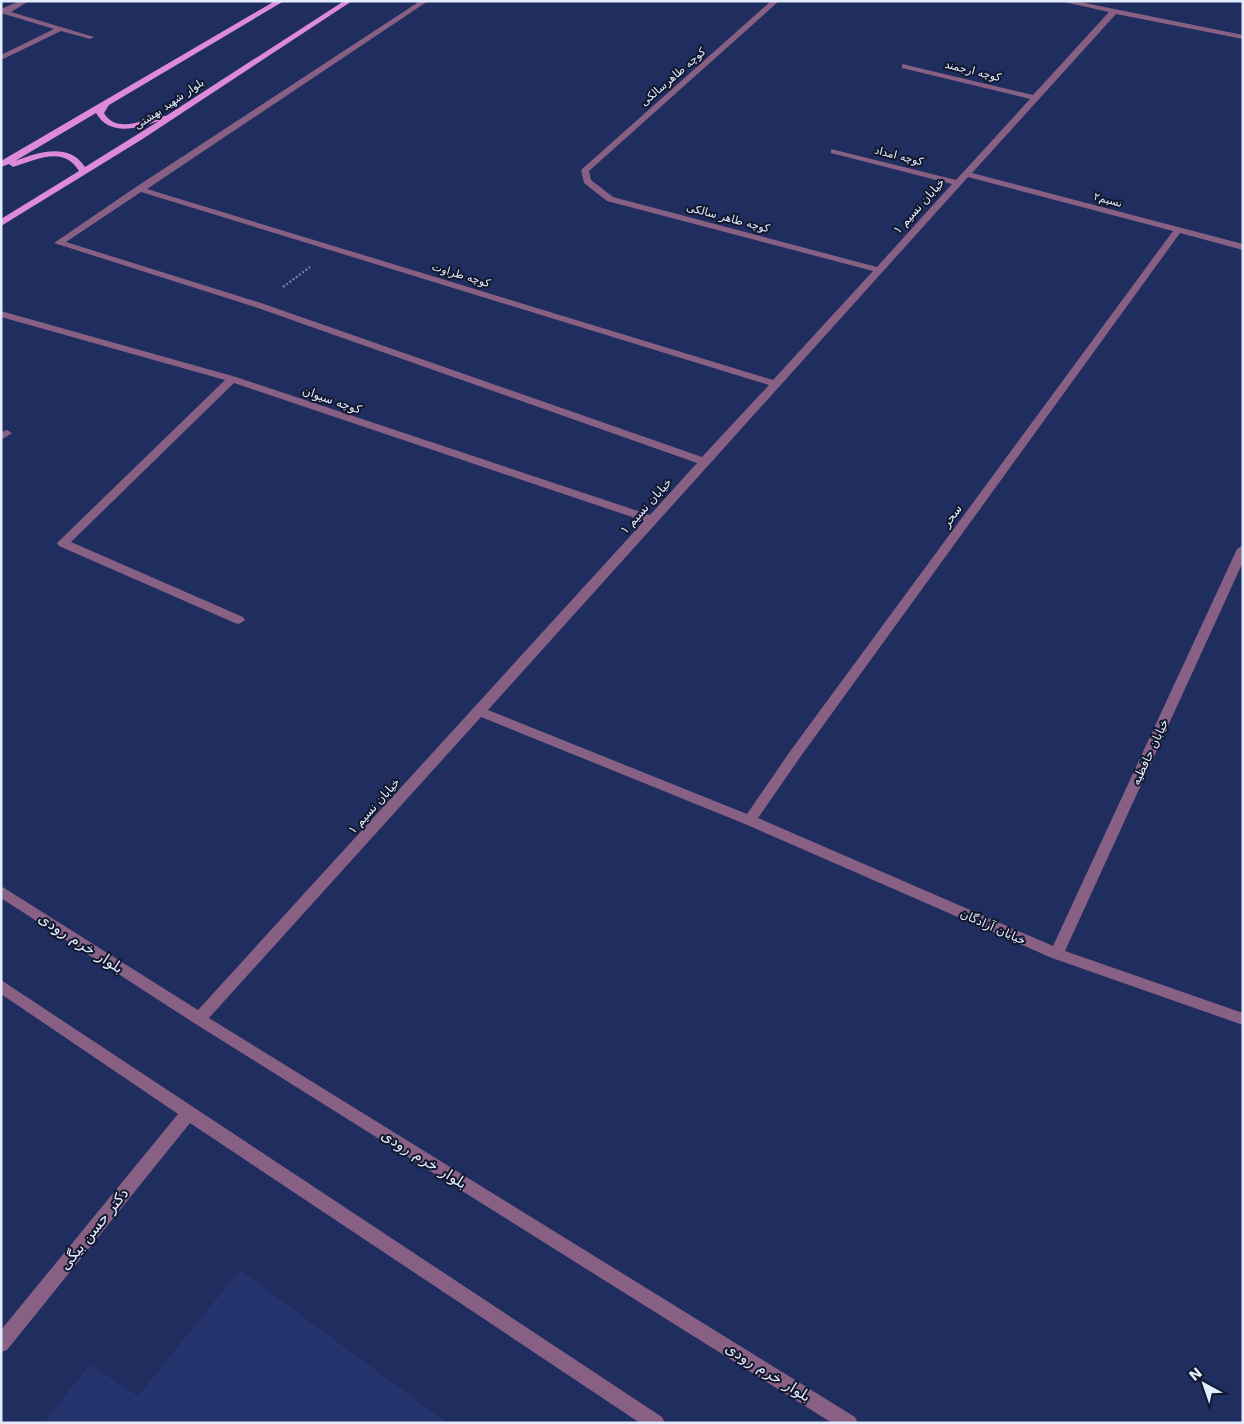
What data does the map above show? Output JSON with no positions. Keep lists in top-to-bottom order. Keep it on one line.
{"streets":{"main road":["بلوار شهید بهشتی"],"street":["کوچه ارجمند","کوچه طاهرسالکی","کوچه امداد","نسیم۲","خیابان نسیم ۱","کوچه طاهر سالکی","کوچه طراوت","کوچه سیوان","سحر","خیابان حافظیه","خیابان آزادگان","بلوار خرم رودی","دکتر حسن بیگی"]},"crossings":[["کوچه ارجمند","خیابان نسیم ۱"],["کوچه طاهرسالکی","کوچه طاهر سالکی"],["کوچه امداد","نسیم۲"],["کوچه امداد","خیابان نسیم ۱"],["نسیم۲","خیابان نسیم ۱"],["نسیم۲","سحر"],["خیابان نسیم ۱","کوچه طاهر سالکی"],["خیابان نسیم ۱","کوچه طراوت"],["خیابان نسیم ۱","کوچه سیوان"],["خیابان نسیم ۱","خیابان آزادگان"],["خیابان نسیم ۱","بلوار خرم رودی"],["سحر","خیابان آزادگان"],["خیابان حافظیه","خیابان آزادگان"]],"north":"top left"}
